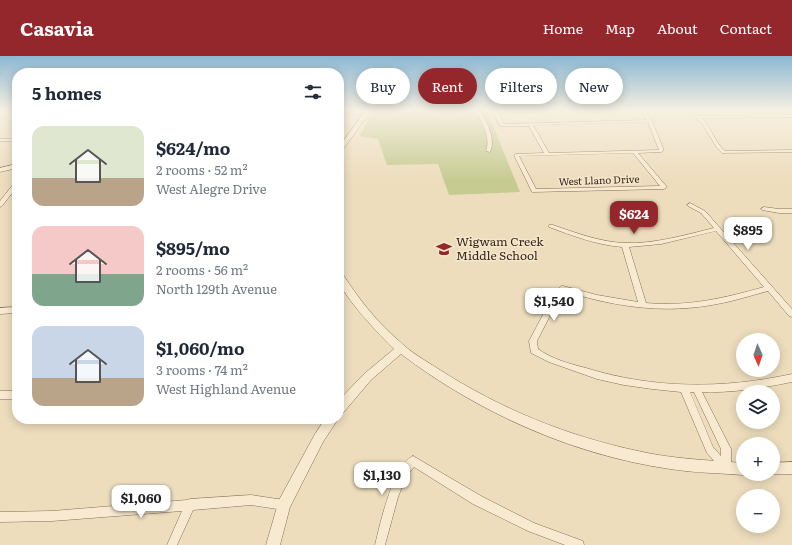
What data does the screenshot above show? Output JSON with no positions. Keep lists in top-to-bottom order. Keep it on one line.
{"streets":{"street":["West Llano Drive"]},"places":{"school or university":["Wigwam Creek Middle School"]},"north":"bottom","page":{"header":"Casavia","nav":["Home","Map","About","Contact"],"chip":["Buy","Rent","Filters","New"],"heading":"5 homes","list":[{"name":"$624/mo","note":"2 rooms · 52 m² · West Alegre Drive"},{"name":"$895/mo","note":"2 rooms · 56 m² · North 129th Avenue"},{"name":"$1,060/mo","note":"3 rooms · 74 m² · West Highland Avenue"}],"price":["$624","$895","$1,540","$1,130","$1,060"],"map_buttons":["+","−"]}}
